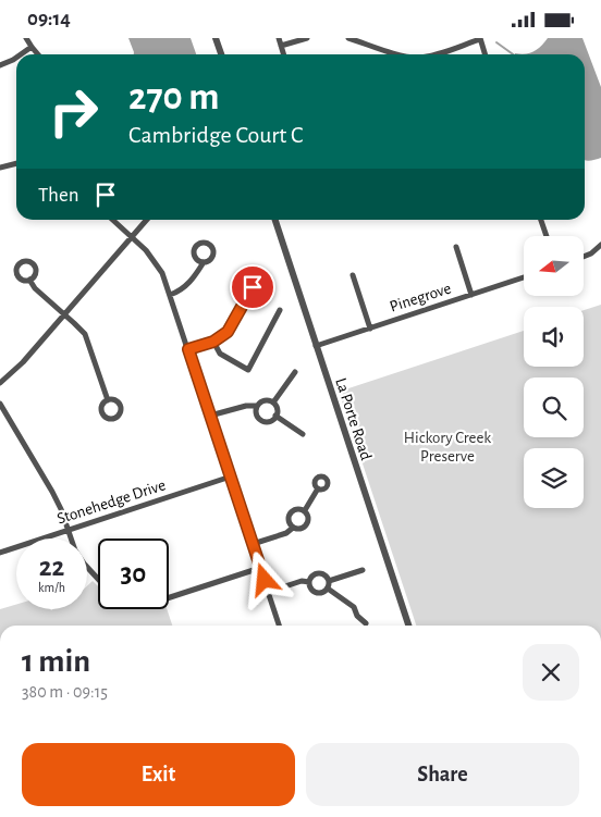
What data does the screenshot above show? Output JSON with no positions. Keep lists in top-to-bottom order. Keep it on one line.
{"streets":{"street":["Pinegrove","La Porte Road","Stonehedge Drive"]},"crossings":[["Pinegrove","La Porte Road"]],"parks":["Hickory Creek Preserve"],"north":"left","page":{"status":"09:14","turn":["270 m","Cambridge Court C"],"then":"Then","speed":"22 km/h","limit":"30","heading":["1 min","380 m · 09:15"],"buttons":["Exit","Share"]}}
